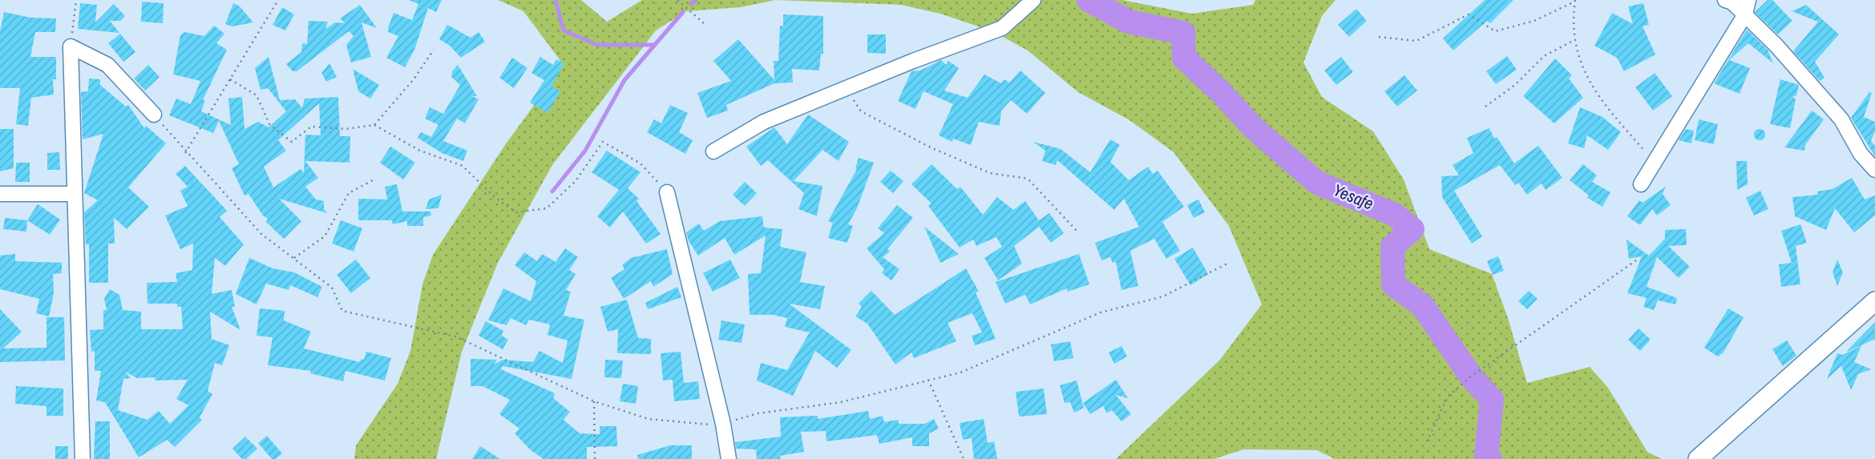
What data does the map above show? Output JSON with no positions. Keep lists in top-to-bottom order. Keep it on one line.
{"water":["Yesafe"]}
